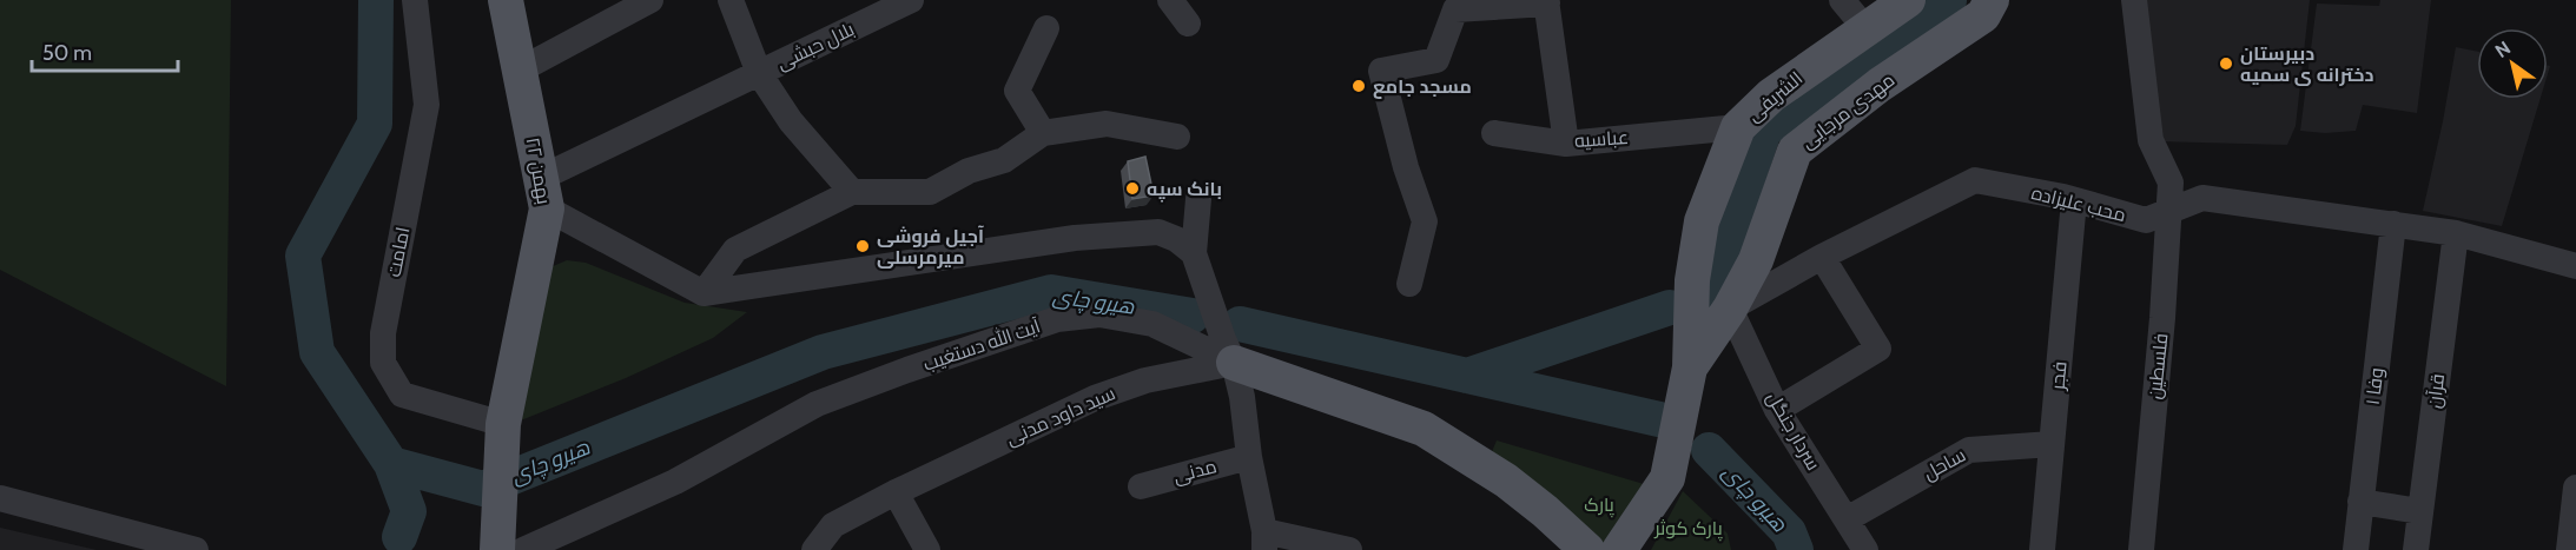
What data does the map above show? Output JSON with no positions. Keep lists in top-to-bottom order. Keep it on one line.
{"streets":{"main road":["الشریفی","مهدی مرجایی","۲۲ بهمن","آیت الله دستغیب"],"street":["بلال حبشی","عباسیه","محب علیزاده","امامت","فلسطین","فجر","وفا ۱","قرآن","سید داود مدنی","سردار جنگل","ساحل","مدنی"]},"crossings":[["بلال حبشی","۲۲ بهمن"],["الشریفی","مهدی مرجایی"],["الشریفی","عباسیه"],["مهدی مرجایی","محب علیزاده"],["مهدی مرجایی","سردار جنگل"],["۲۲ بهمن","امامت"],["۲۲ بهمن","آیت الله دستغیب"],["محب علیزاده","فلسطین"],["محب علیزاده","فجر"],["محب علیزاده","وفا ۱"],["محب علیزاده","قرآن"],["محب علیزاده","سردار جنگل"],["آیت الله دستغیب","سید داود مدنی"],["فجر","ساحل"],["سردار جنگل","ساحل"]],"water":["هیرو چای"],"parks":["پارک","پارک کوثر"],"places":["دبیرستان دخترانه ی سمیه","مسجد جامع","بانک سپه","آجیل فروشی میرمرسلی"],"scale_bar":"50 m","north":"top left"}
